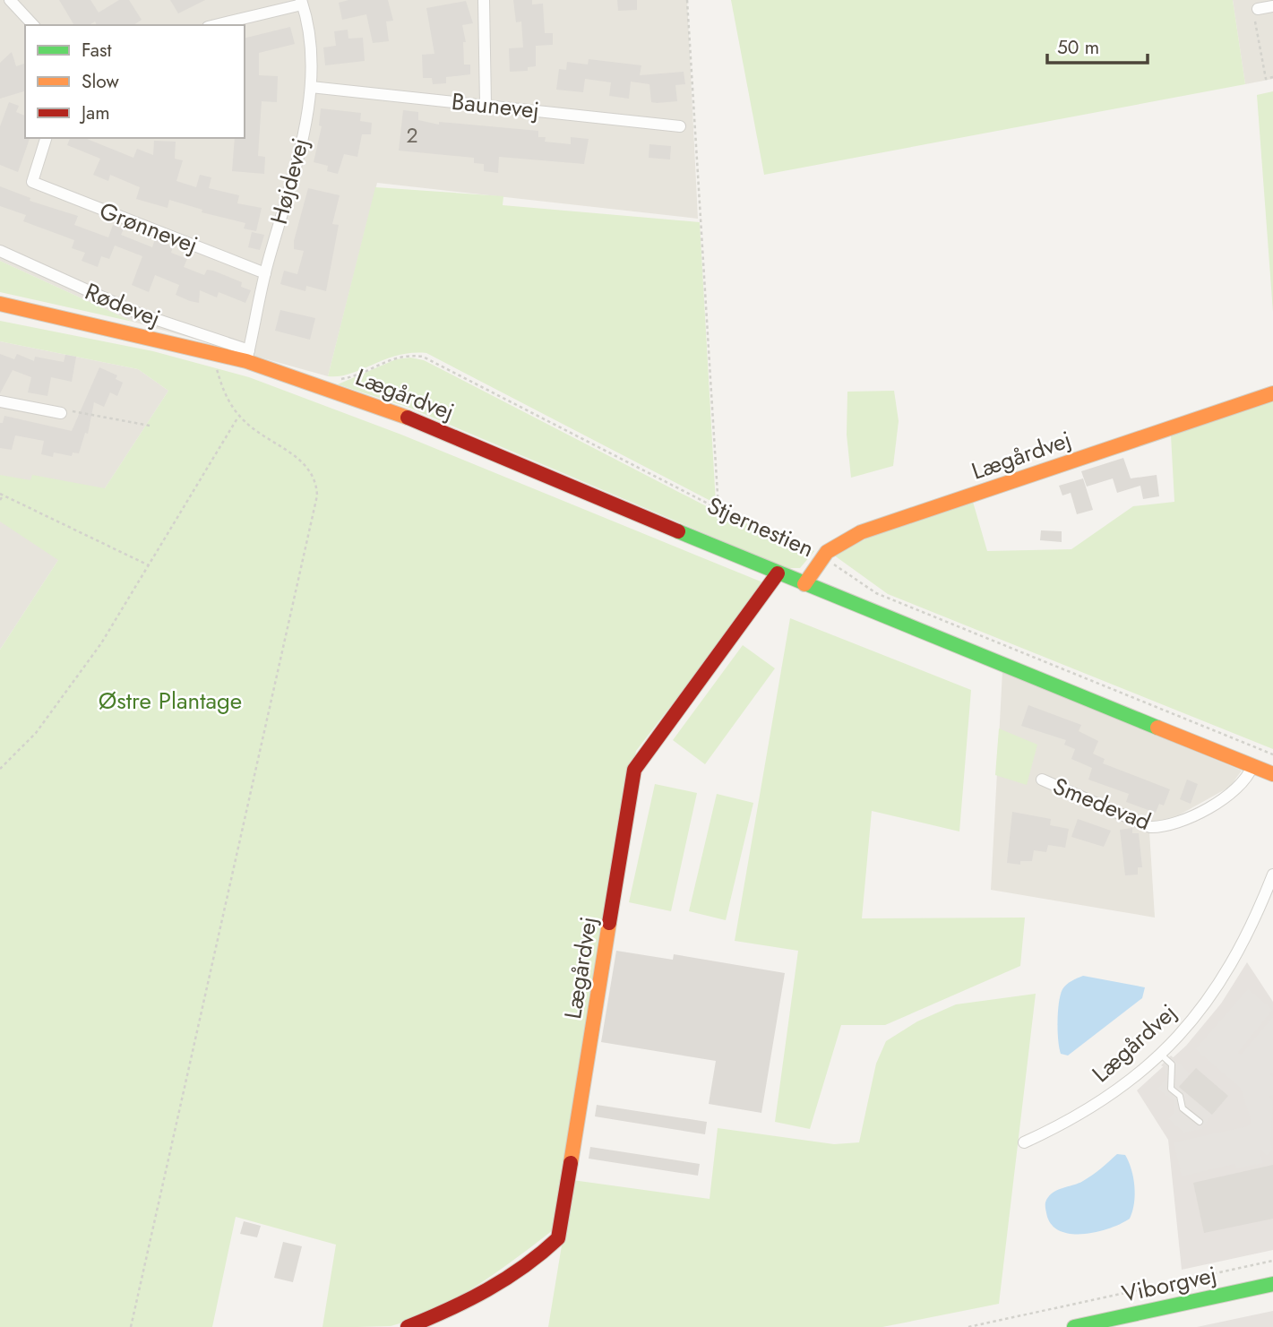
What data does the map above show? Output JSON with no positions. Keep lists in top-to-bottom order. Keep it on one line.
{"streets":{"street":["Baunevej","Højdevej","Grønnevej","Rødevej","Lægårdvej","Smedevad","Viborgvej"],"path":["Stjernestien"]},"crossings":[["Baunevej","Højdevej"],["Højdevej","Grønnevej"],["Højdevej","Rødevej"],["Højdevej","Lægårdvej"],["Rødevej","Lægårdvej"],["Lægårdvej","Stjernestien"],["Lægårdvej","Smedevad"]],"parks":["Østre Plantage"],"house_numbers":["2"],"legend":["Fast","Slow","Jam"],"scale_bar":"50 m"}
